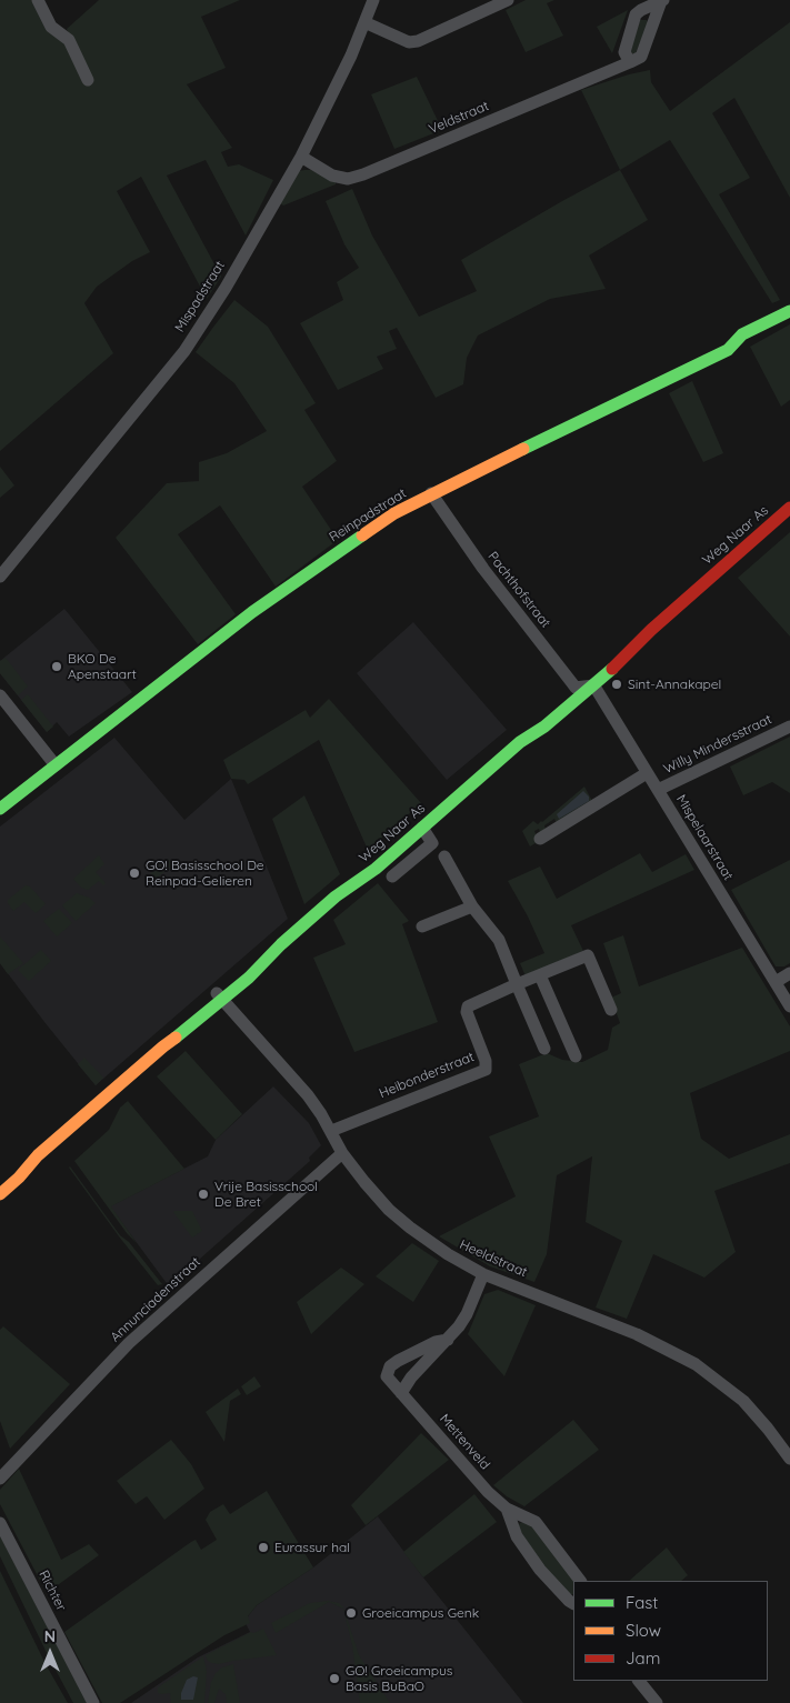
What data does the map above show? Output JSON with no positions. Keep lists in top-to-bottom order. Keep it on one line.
{"streets":{"main road":["Reinpadstraat","Weg Naar As"],"street":["Veldstraat","Mispadstraat","Pachthofstraat","Willy Mindersstraat","Mispelaarstraat","Heibonderstraat","Heeldstraat","Annunciadenstraat","Mettenveld","Richter"]},"crossings":[["Veldstraat","Mispadstraat"],["Reinpadstraat","Pachthofstraat"],["Weg Naar As","Pachthofstraat"],["Weg Naar As","Mispelaarstraat"],["Weg Naar As","Heeldstraat"],["Willy Mindersstraat","Mispelaarstraat"],["Heibonderstraat","Heeldstraat"],["Heeldstraat","Annunciadenstraat"]],"places":["BKO De Apenstaart","Sint-Annakapel","GO! Basisschool De Reinpad-Gelieren","Vrije Basisschool De Bret","Eurassur hal","Groeicampus Genk","GO! Groeicampus Basis BuBaO"],"legend":["Fast","Slow","Jam"],"north":"top"}
